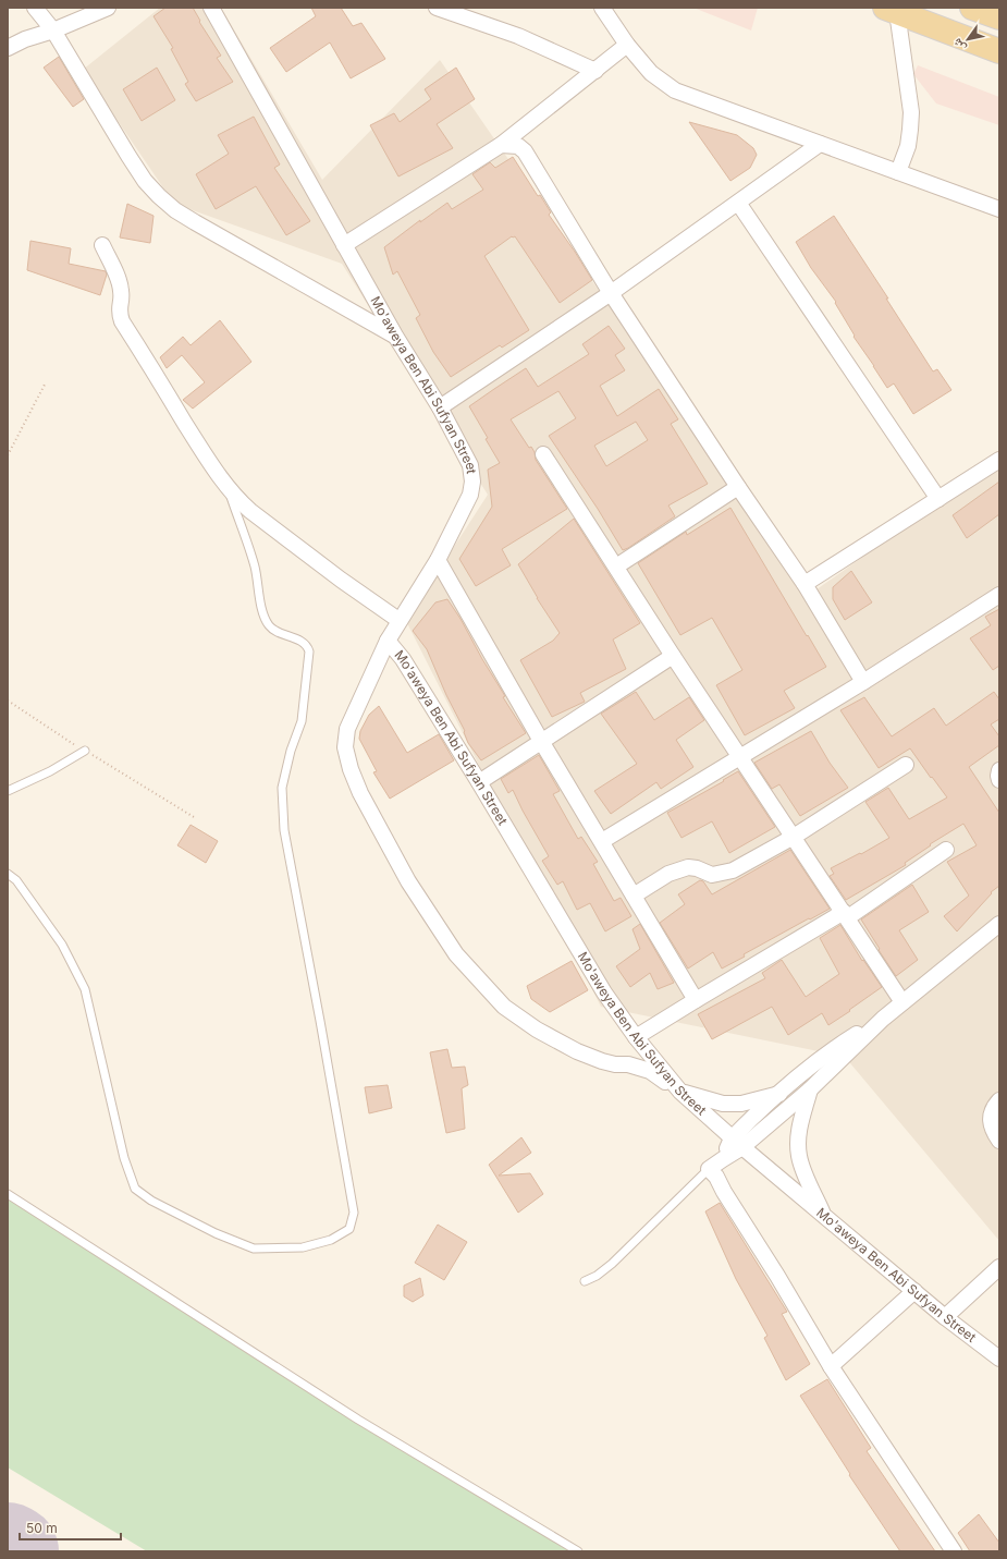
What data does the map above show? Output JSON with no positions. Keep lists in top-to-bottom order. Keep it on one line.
{"streets":{"street":["Mo'aweya Ben Abi Sufyan Street"]},"scale_bar":"50 m","north":"bottom left"}
